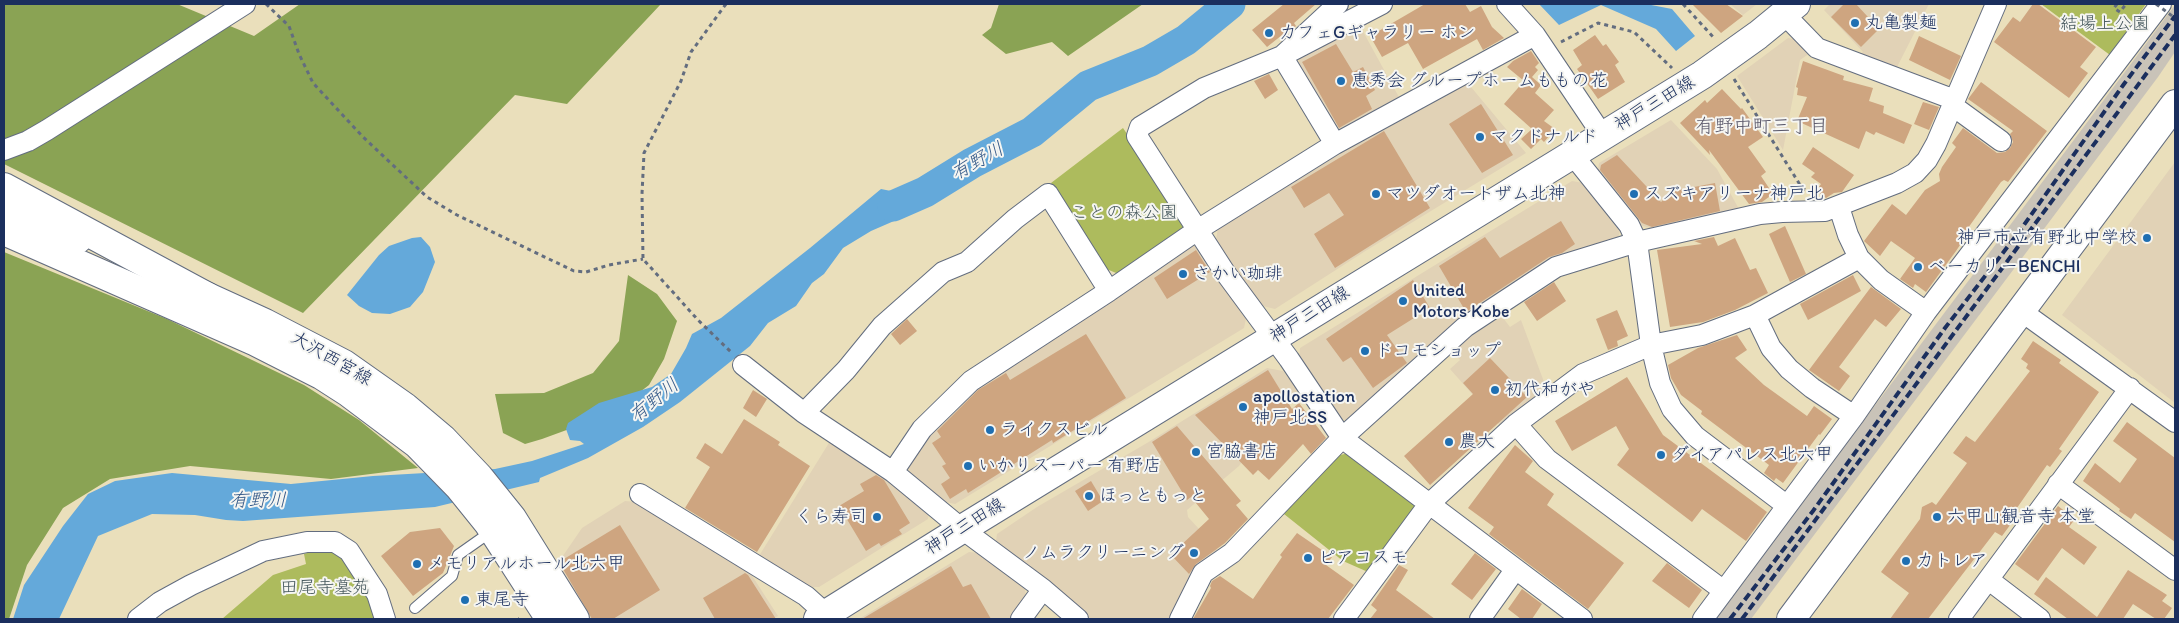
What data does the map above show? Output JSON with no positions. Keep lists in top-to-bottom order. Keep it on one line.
{"streets":{"main road":["神戸三田線","大沢西宮線"]},"districts":["有野中町三丁目"],"water":["有野川"],"parks":["結場上公園","ことの森公園","田尾寺墓苑"],"places":["丸亀製麺","カフェGギャラリー ホン","恵秀会 グループホームももの花","マクドナルド","マツダオートザム北神","スズキアリーナ神戸北","神戸市立有野北中学校","ベーカリーBENCHI","さかい珈琲","United Motors Kobe","ドコモショップ","初代和がや","apollostation 神戸北SS","ライクスビル","農大","宮脇書店","ダイアパレス北六甲","いかりスーパー 有野店","ほっともっと","くら寿司","六甲山観音寺 本堂","ノムラクリーニング","ピアコスモ","カトレア","メモリアルホール北六甲","東尾寺"]}
